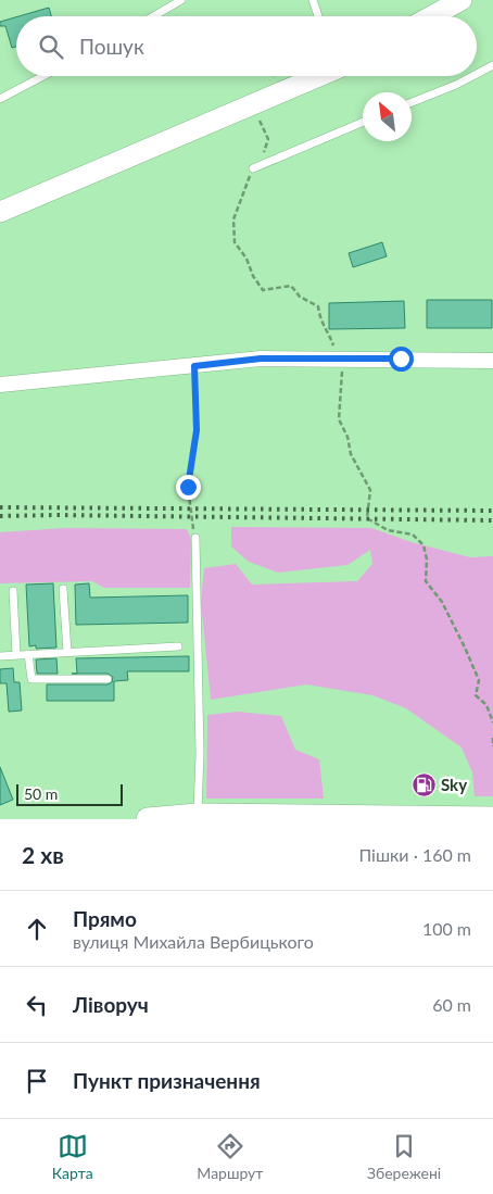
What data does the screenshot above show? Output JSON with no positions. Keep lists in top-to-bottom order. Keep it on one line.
{"places":{"fuel station":["Sky"]},"scale_bar":"50 m","north":"top left","page":{"search":"Пошук","scale":"50 m","heading":["2 хв","Пішки · 160 m"],"list":[["Прямо","вулиця Михайла Вербицького","100 m"],["Ліворуч","60 m"],"Пункт призначення"],"nav":["Карта","Маршрут","Збережені"]}}
